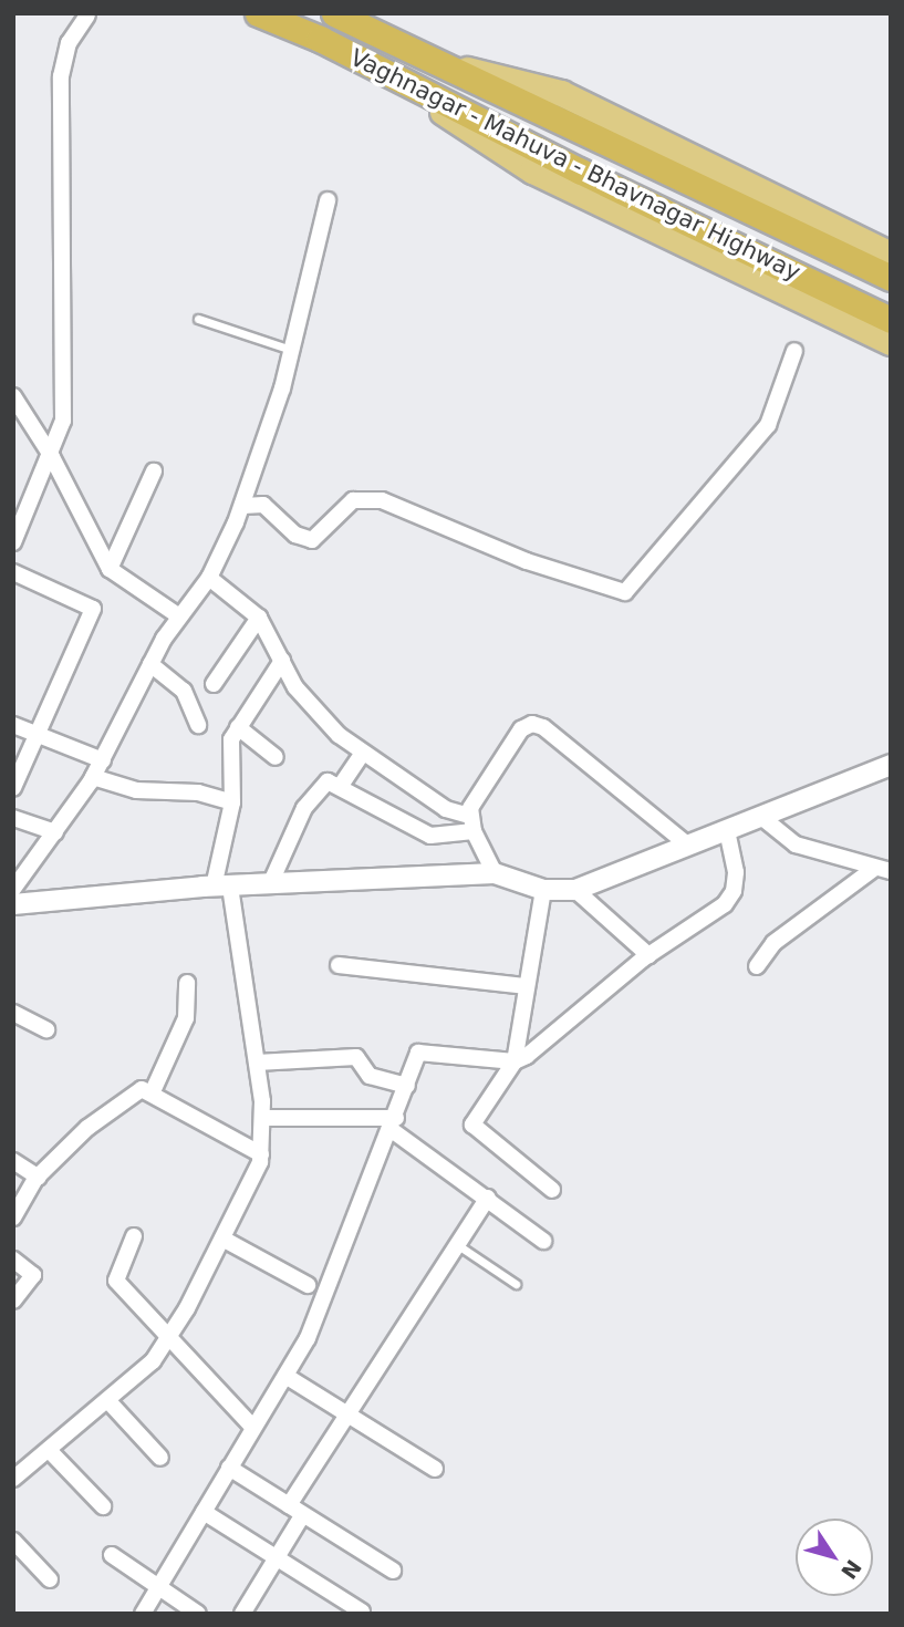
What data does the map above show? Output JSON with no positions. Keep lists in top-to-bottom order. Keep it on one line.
{"streets":{"highway":["Vaghnagar - Mahuva - Bhavnagar Highway"]},"north":"bottom right"}
